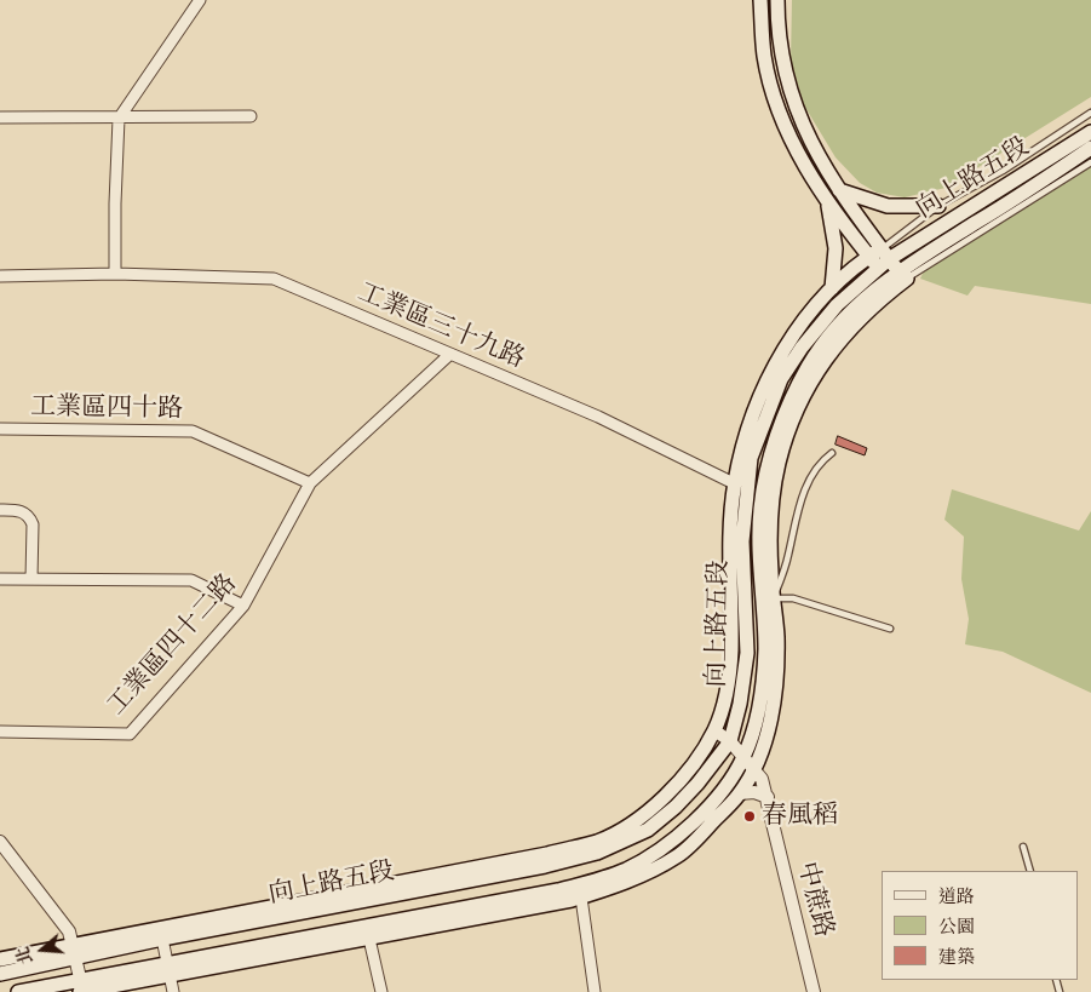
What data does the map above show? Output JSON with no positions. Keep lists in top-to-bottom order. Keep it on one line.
{"streets":{"main road":["向上路五段"],"street":["工業區三十九路","工業區四十路","工業區四十二路","中蔗路"]},"crossings":[["向上路五段","工業區三十九路"],["向上路五段","中蔗路"],["工業區三十九路","工業區四十二路"],["工業區四十路","工業區四十二路"]],"places":["春風稻"],"legend":["道路","公園","建築"],"north":"left"}
